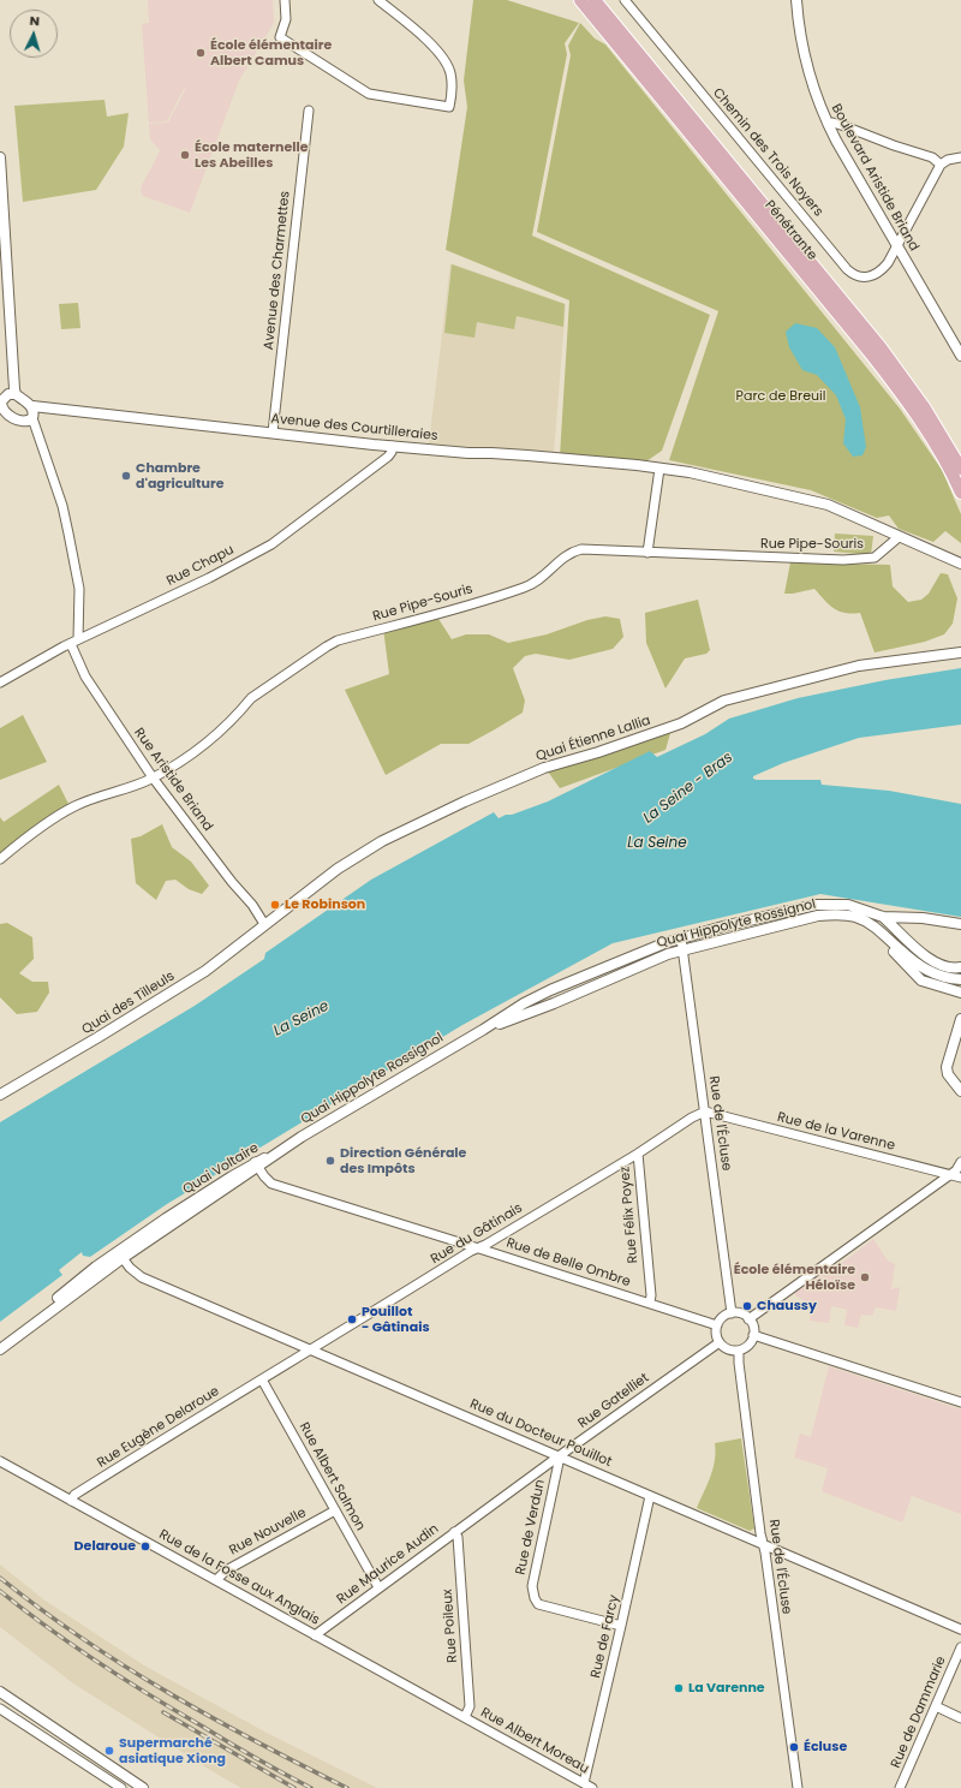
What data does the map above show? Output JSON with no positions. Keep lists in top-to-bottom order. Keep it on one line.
{"streets":{"main road":["Pénétrante"],"street":["Chemin des Trois Noyers","Boulevard Aristide Briand","Avenue des Charmettes","Avenue des Courtilleraies","Rue Pipe-Souris","Rue Chapu","Quai Étienne Lallia","Rue Aristide Briand","Quai Hippolyte Rossignol","Quai des Tilleuls","Rue de l'Écluse","Rue de la Varenne","Quai Voltaire","Rue Félix Poyez","Rue du Gâtinais","Rue de Belle Ombre","Rue Gatelliet","Rue Eugène Delaroue","Rue du Docteur Pouillot","Rue Albert Salmon","Rue de Verdun","Rue Nouvelle","Rue Maurice Audin","Rue de la Fosse aux Anglais","Rue Poileux","Rue de Farcy","Rue de Dammarie","Rue Albert Moreau"]},"crossings":[["Chemin des Trois Noyers","Boulevard Aristide Briand"],["Avenue des Charmettes","Avenue des Courtilleraies"],["Avenue des Courtilleraies","Rue Pipe-Souris"],["Avenue des Courtilleraies","Rue Chapu"],["Avenue des Courtilleraies","Rue Aristide Briand"],["Rue Pipe-Souris","Rue Aristide Briand"],["Rue Chapu","Rue Aristide Briand"],["Quai Étienne Lallia","Rue Aristide Briand"],["Quai Étienne Lallia","Quai des Tilleuls"],["Rue Aristide Briand","Quai des Tilleuls"],["Quai Hippolyte Rossignol","Rue de l'Écluse"],["Quai Hippolyte Rossignol","Quai Voltaire"],["Rue de l'Écluse","Rue de la Varenne"],["Rue de l'Écluse","Rue du Gâtinais"],["Rue de l'Écluse","Rue de Belle Ombre"],["Rue de l'Écluse","Rue Gatelliet"],["Rue de l'Écluse","Rue du Docteur Pouillot"],["Rue de la Varenne","Rue du Gâtinais"],["Quai Voltaire","Rue de Belle Ombre"],["Quai Voltaire","Rue du Docteur Pouillot"],["Rue Félix Poyez","Rue du Gâtinais"],["Rue Félix Poyez","Rue de Belle Ombre"],["Rue du Gâtinais","Rue de Belle Ombre"],["Rue du Gâtinais","Rue Eugène Delaroue"],["Rue du Gâtinais","Rue du Docteur Pouillot"],["Rue du Gâtinais","Rue Albert Salmon"],["Rue de Belle Ombre","Rue Gatelliet"],["Rue Gatelliet","Rue du Docteur Pouillot"],["Rue Gatelliet","Rue de Verdun"],["Rue Gatelliet","Rue Maurice Audin"],["Rue Gatelliet","Rue Poileux"],["Rue Eugène Delaroue","Rue Albert Salmon"],["Rue Eugène Delaroue","Rue de la Fosse aux Anglais"],["Rue du Docteur Pouillot","Rue de Verdun"],["Rue du Docteur Pouillot","Rue de Farcy"],["Rue Albert Salmon","Rue Nouvelle"],["Rue Albert Salmon","Rue Maurice Audin"],["Rue de Verdun","Rue de Farcy"],["Rue Nouvelle","Rue de la Fosse aux Anglais"],["Rue Maurice Audin","Rue de la Fosse aux Anglais"],["Rue Maurice Audin","Rue Poileux"],["Rue de la Fosse aux Anglais","Rue Poileux"],["Rue de la Fosse aux Anglais","Rue Albert Moreau"],["Rue Poileux","Rue Albert Moreau"],["Rue de Farcy","Rue Albert Moreau"]],"water":["La Seine - Bras","La Seine"],"parks":["Parc de Breuil"],"places":["École élémentaire Albert Camus","École maternelle Les Abeilles","Chambre d'agriculture","Le Robinson","Direction Générale des Impôts","École élémentaire Héloïse","Chaussy","Pouillot - Gâtinais","Delaroue","La Varenne","Écluse","Supermarché asiatique Xiong"],"north":"top"}
